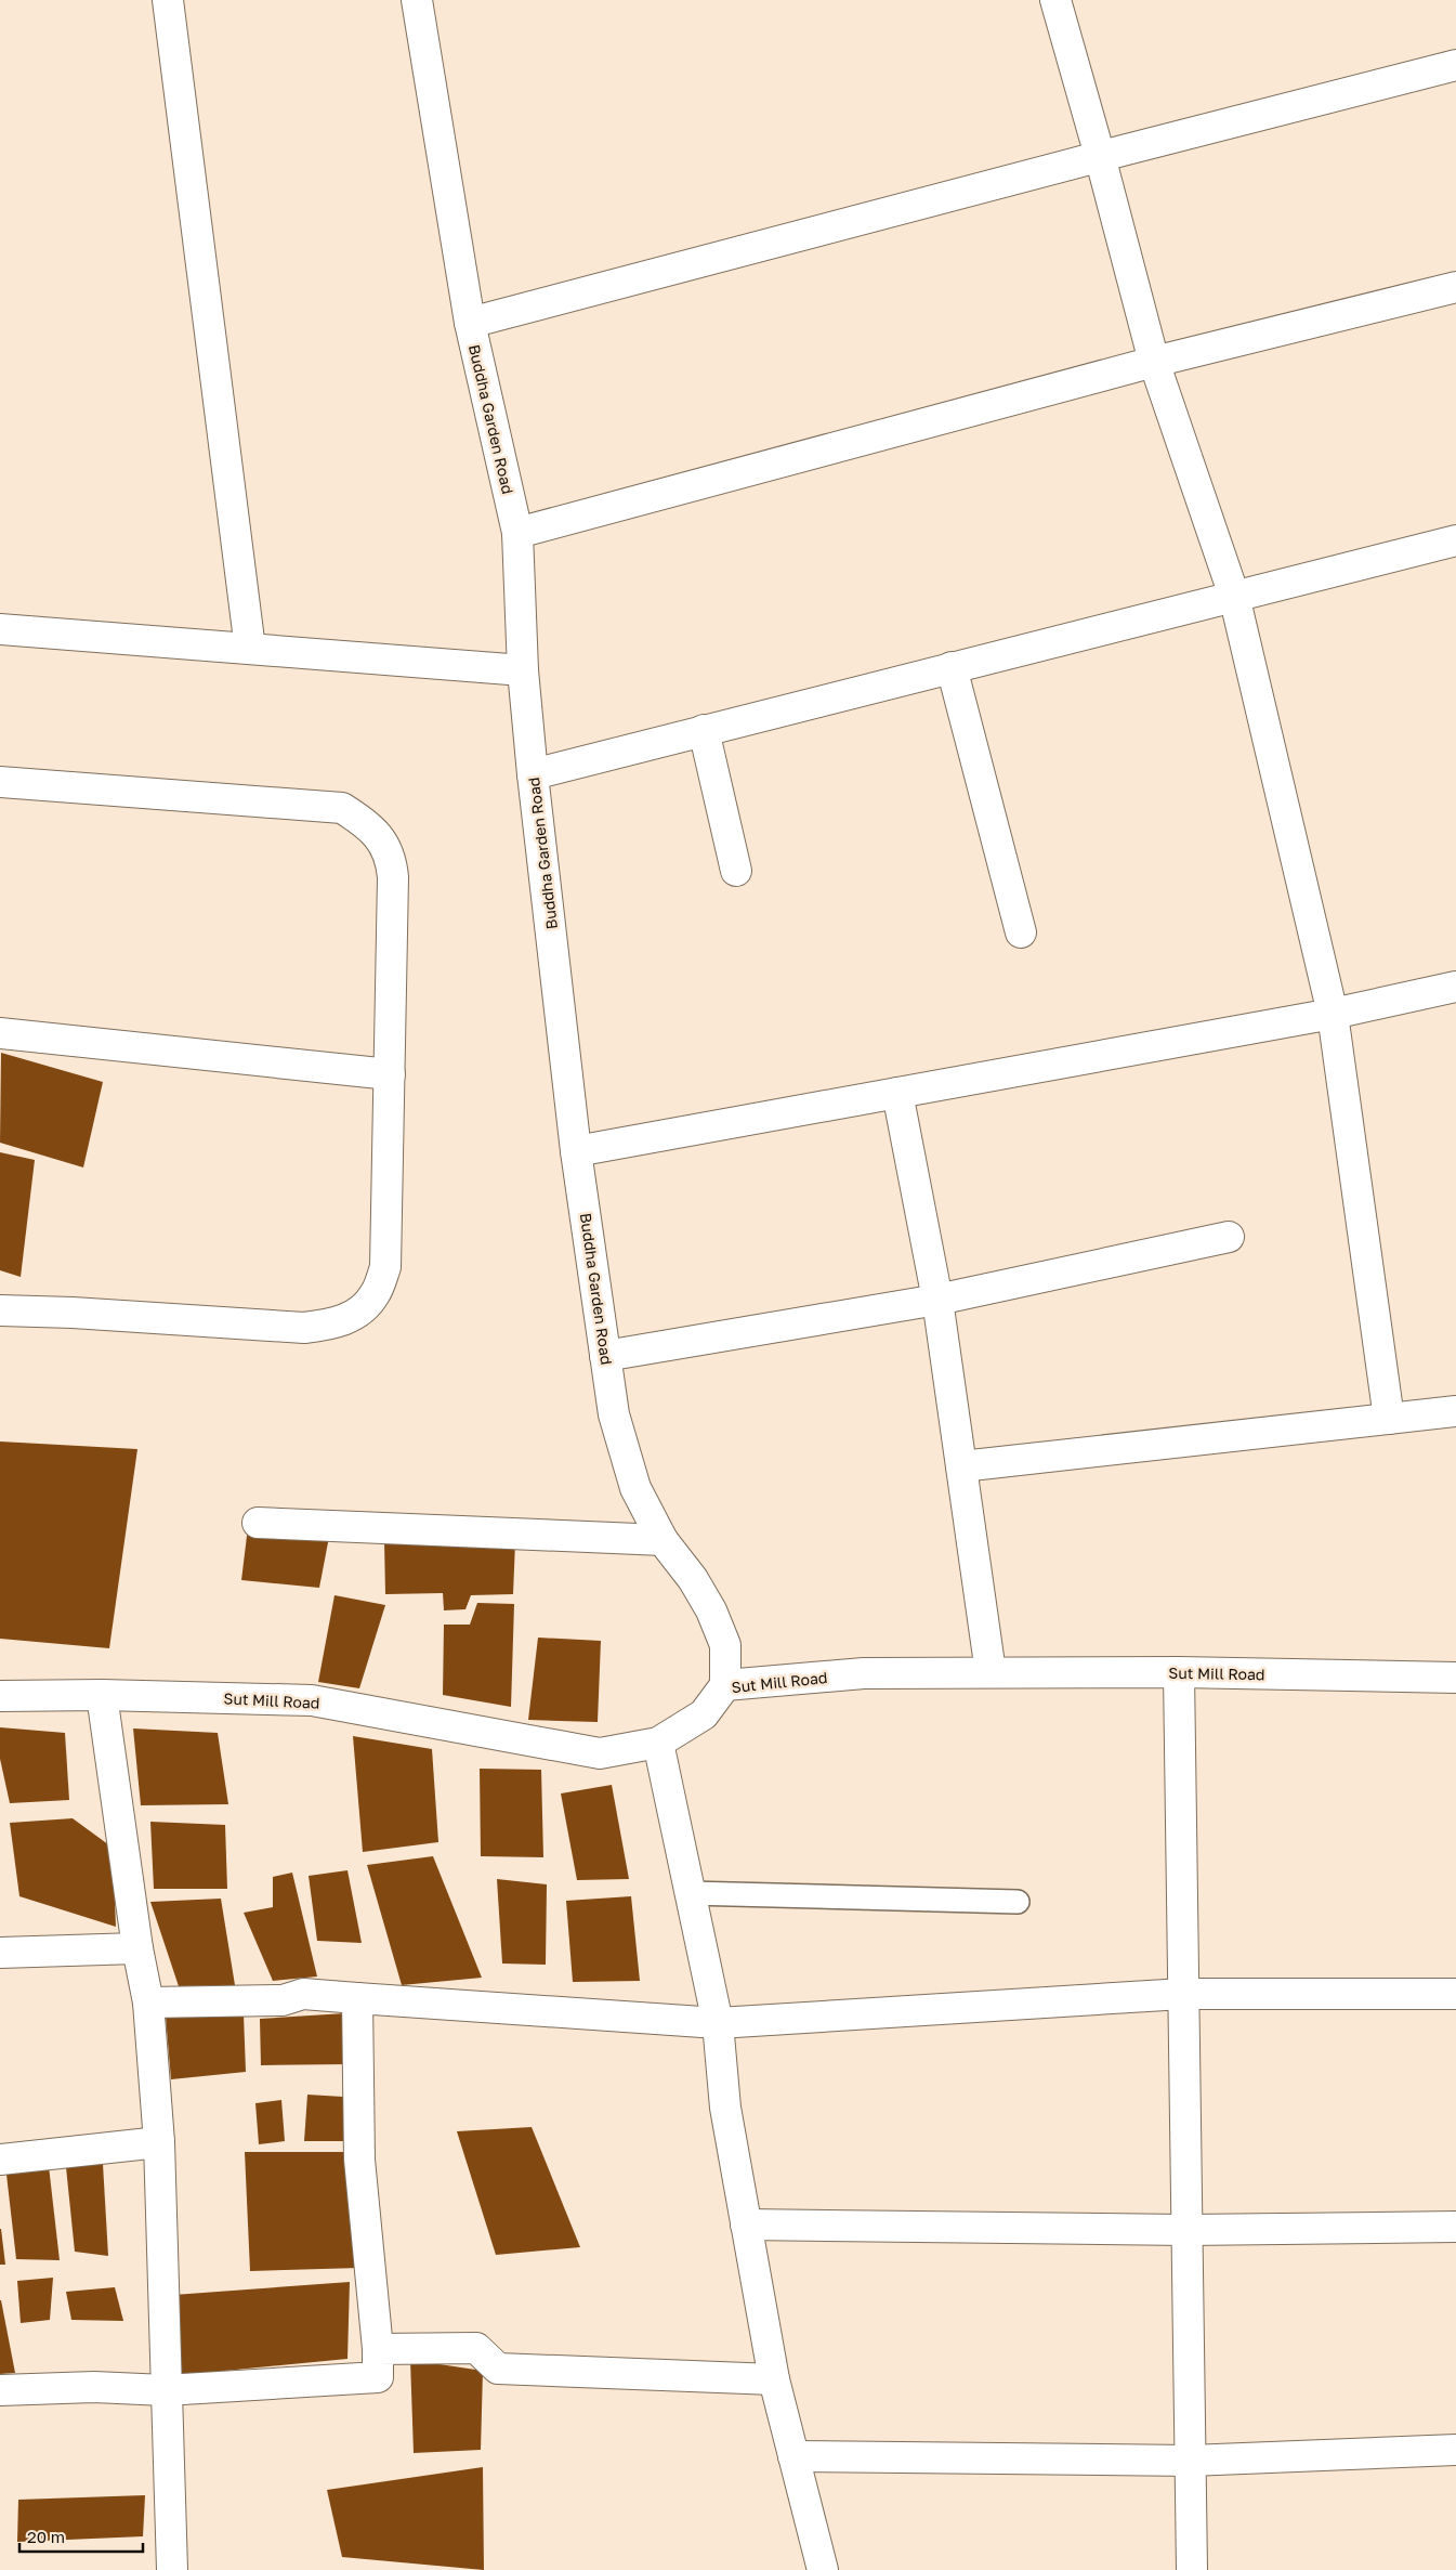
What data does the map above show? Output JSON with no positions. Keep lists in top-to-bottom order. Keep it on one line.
{"streets":{"street":["Buddha Garden Road","Sut Mill Road"]},"crossings":[["Buddha Garden Road","Sut Mill Road"]],"scale_bar":"20 m"}
